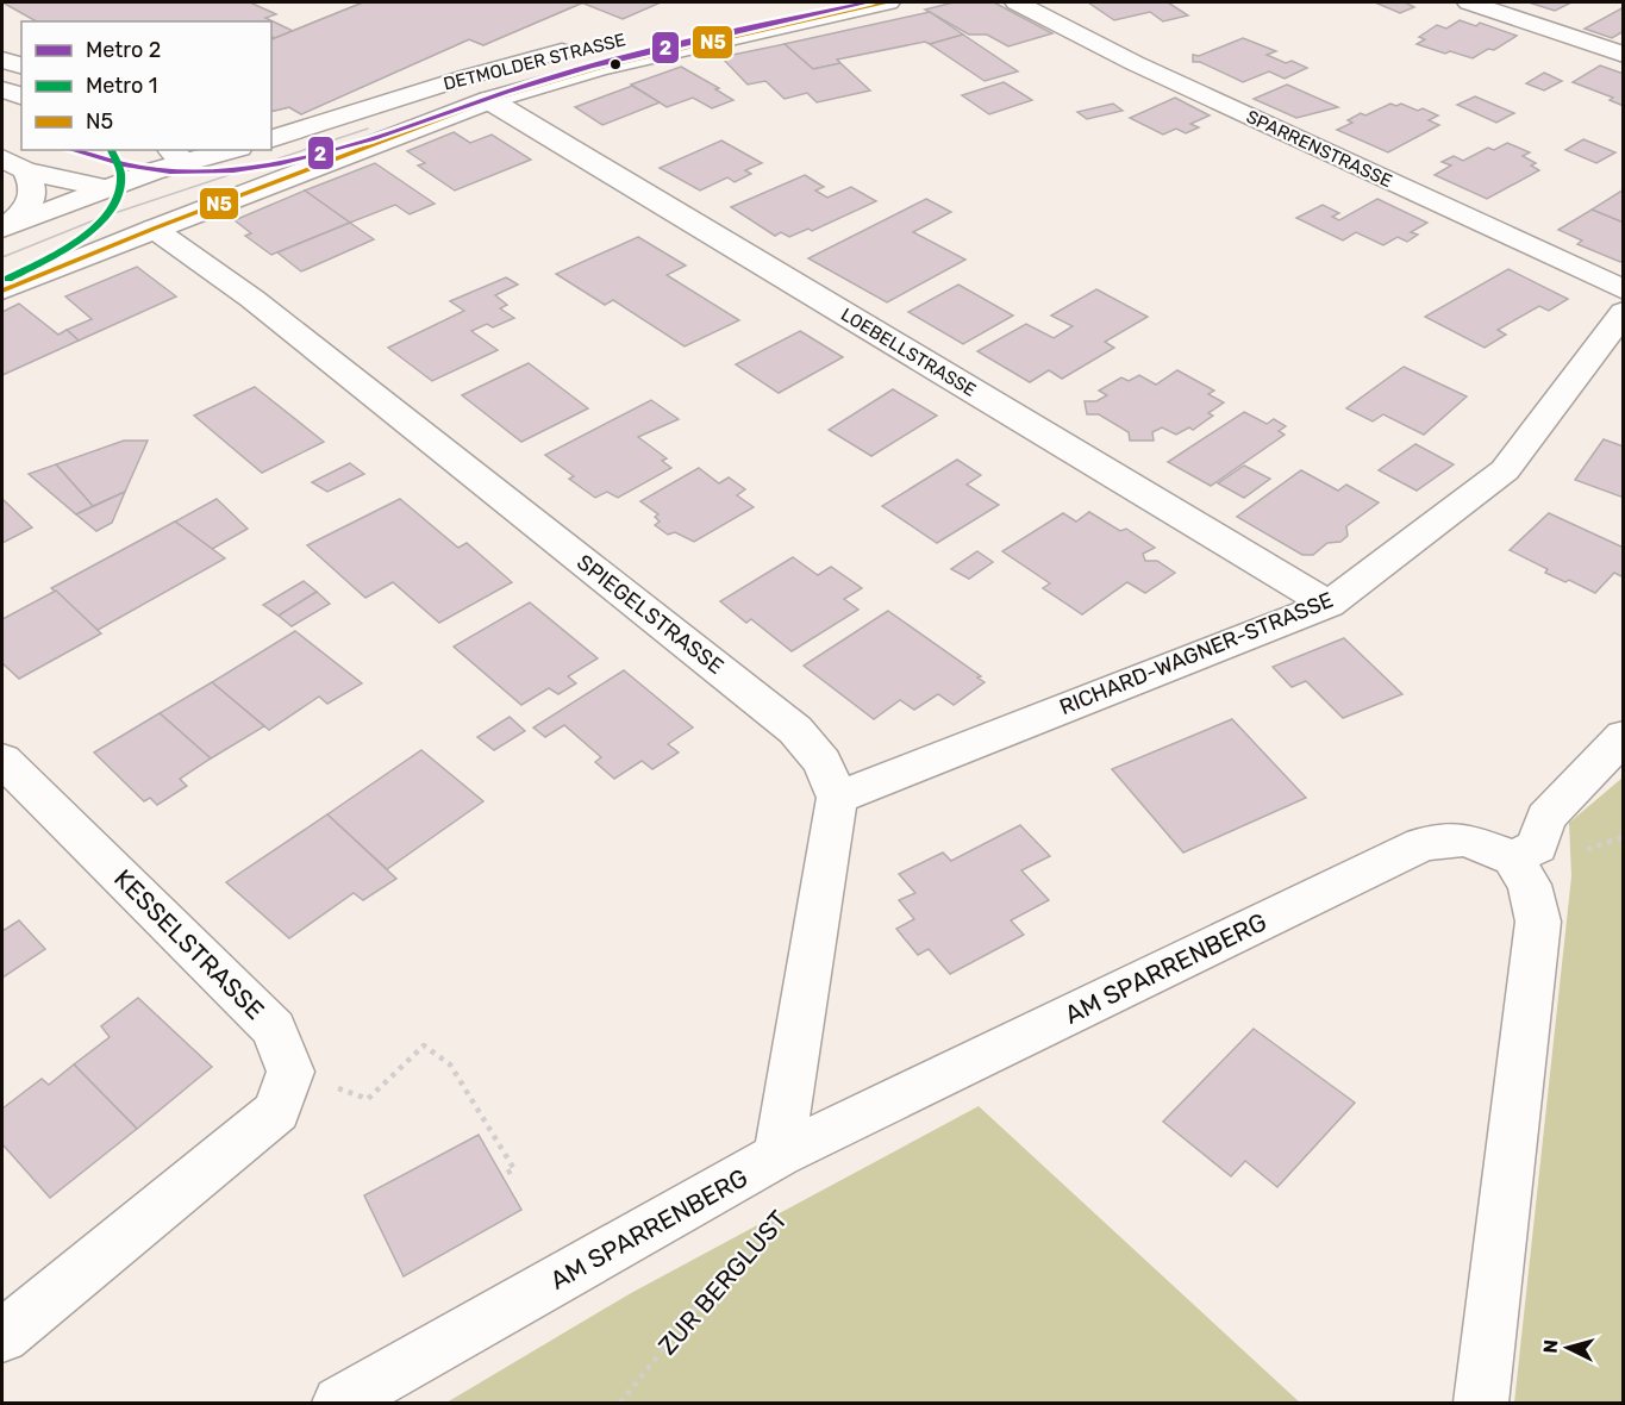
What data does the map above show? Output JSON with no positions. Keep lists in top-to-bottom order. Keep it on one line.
{"streets":{"street":["DETMOLDER STRASSE","SPARRENSTRASSE","LOEBELLSTRASSE","SPIEGELSTRASSE","RICHARD-WAGNER-STRASSE","KESSELSTRASSE","AM SPARRENBERG"],"path":["ZUR BERGLUST"]},"crossings":[["DETMOLDER STRASSE","LOEBELLSTRASSE"],["DETMOLDER STRASSE","SPIEGELSTRASSE"],["LOEBELLSTRASSE","RICHARD-WAGNER-STRASSE"],["SPIEGELSTRASSE","RICHARD-WAGNER-STRASSE"],["AM SPARRENBERG","ZUR BERGLUST"]],"lines":["metro line 2","transit line N5","metro line 1"],"legend":["Metro 2","Metro 1","N5"],"north":"left"}
